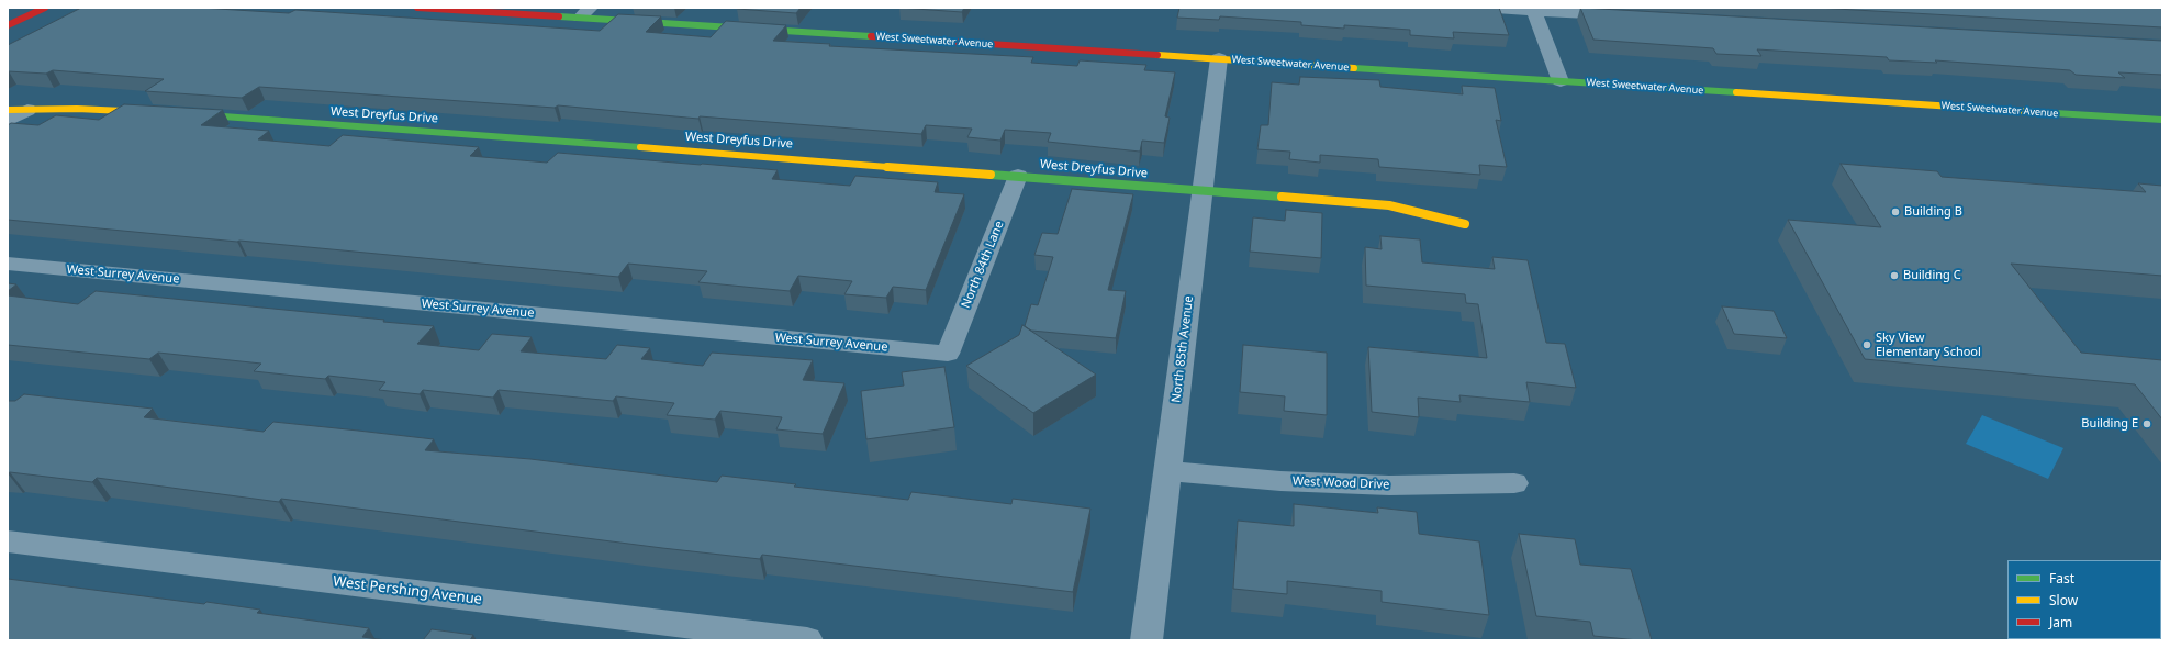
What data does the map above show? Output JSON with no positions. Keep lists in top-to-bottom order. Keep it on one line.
{"streets":{"street":["West Sweetwater Avenue","West Dreyfus Drive","North 84th Lane","West Surrey Avenue","North 85th Avenue","West Wood Drive","West Pershing Avenue"]},"crossings":[["West Sweetwater Avenue","North 85th Avenue"],["West Dreyfus Drive","North 84th Lane"],["West Dreyfus Drive","North 85th Avenue"],["North 84th Lane","West Surrey Avenue"],["North 85th Avenue","West Wood Drive"]],"places":["Building B","Building C","Sky View Elementary School","Building E"],"legend":["Fast","Slow","Jam"]}
